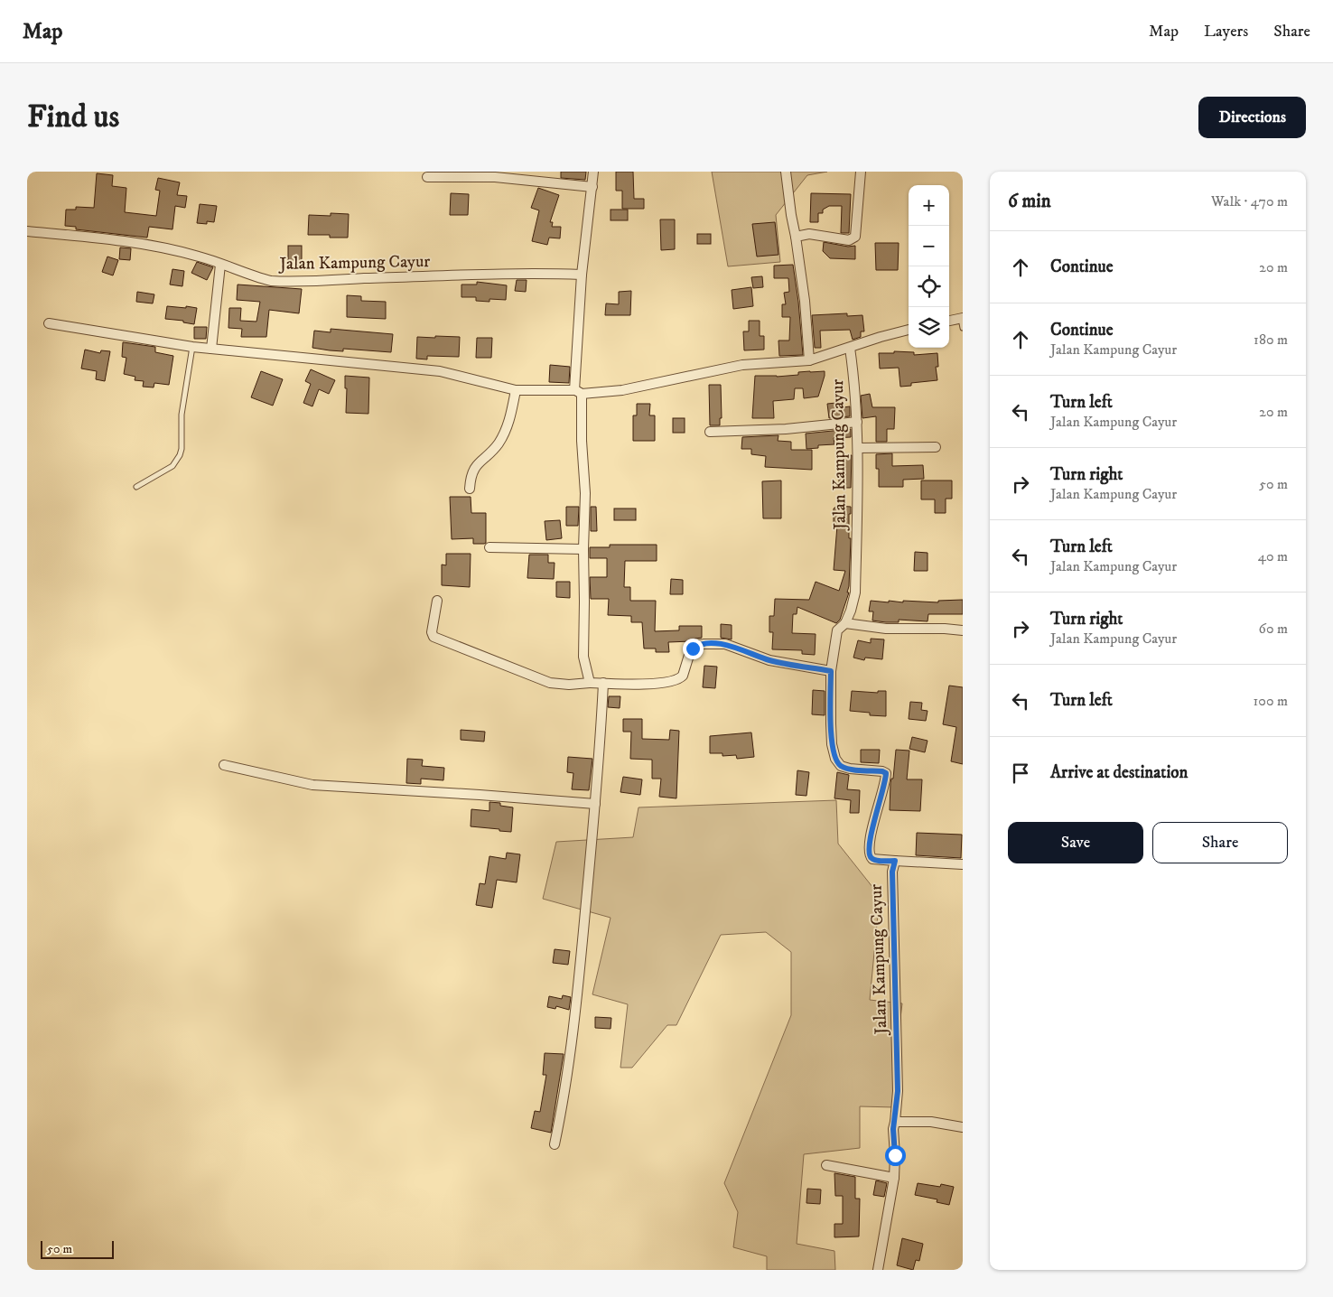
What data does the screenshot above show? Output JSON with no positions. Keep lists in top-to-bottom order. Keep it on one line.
{"streets":{"street":["Jalan Kampung Cayur"]},"scale_bar":"50 m","page":{"header":"Map","nav":["Map","Layers","Share"],"buttons":["Directions",["Save","Share"]],"title":"Find us","heading":["6 min","Walk · 470 m"],"map_buttons":["+","−"],"list":[["Continue","20 m"],["Continue","Jalan Kampung Cayur","180 m"],["Turn left","Jalan Kampung Cayur","20 m"],["Turn right","Jalan Kampung Cayur","50 m"],["Turn left","Jalan Kampung Cayur","40 m"],["Turn right","Jalan Kampung Cayur","60 m"],["Turn left","100 m"],"Arrive at destination"],"scale":"50 m"}}
